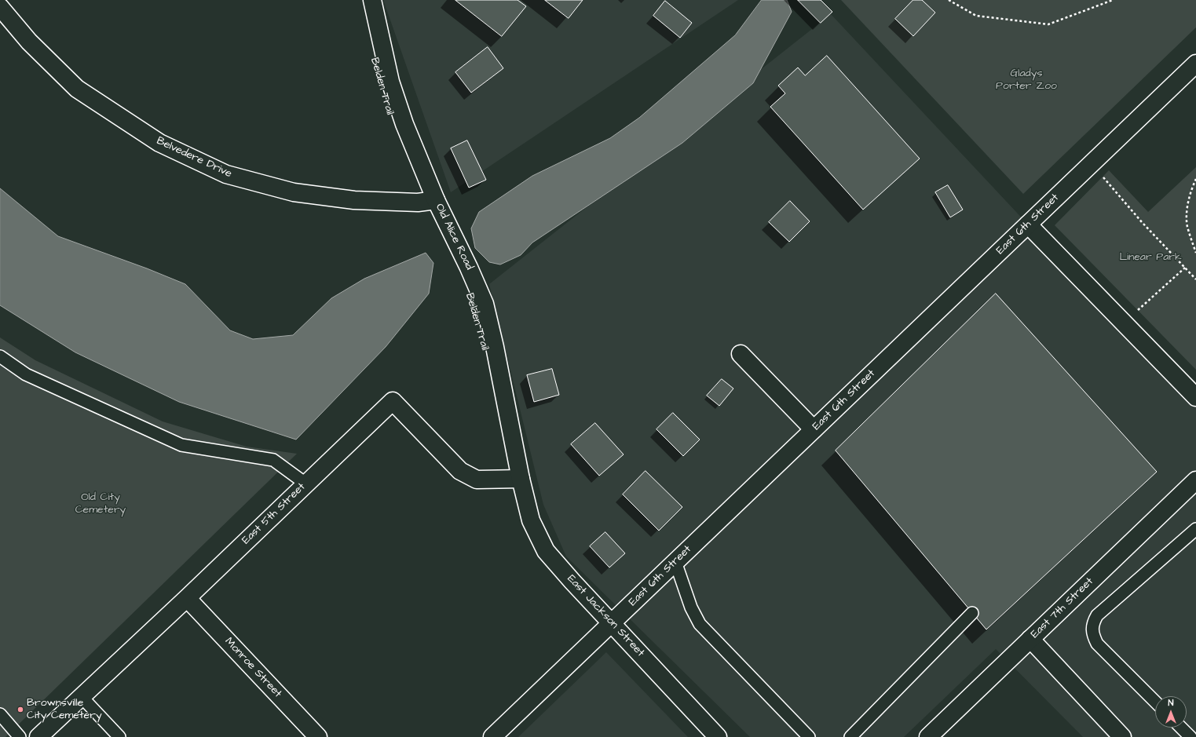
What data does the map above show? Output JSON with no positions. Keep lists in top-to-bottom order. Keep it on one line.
{"streets":{"main road":["Belvedere Drive","East 6th Street","Old Alice Road","East 5th Street","East 7th Street","East Jackson Street","Monroe Street"]},"crossings":[["Belvedere Drive","Old Alice Road"],["East 6th Street","East Jackson Street"],["Old Alice Road","East 5th Street"],["Old Alice Road","East Jackson Street"],["East 5th Street","East Jackson Street"],["East 5th Street","Monroe Street"]],"parks":["Gladys Porter Zoo","Linear Park","Old City Cemetery"],"places":["Brownsville City Cemetery"],"north":"top"}
